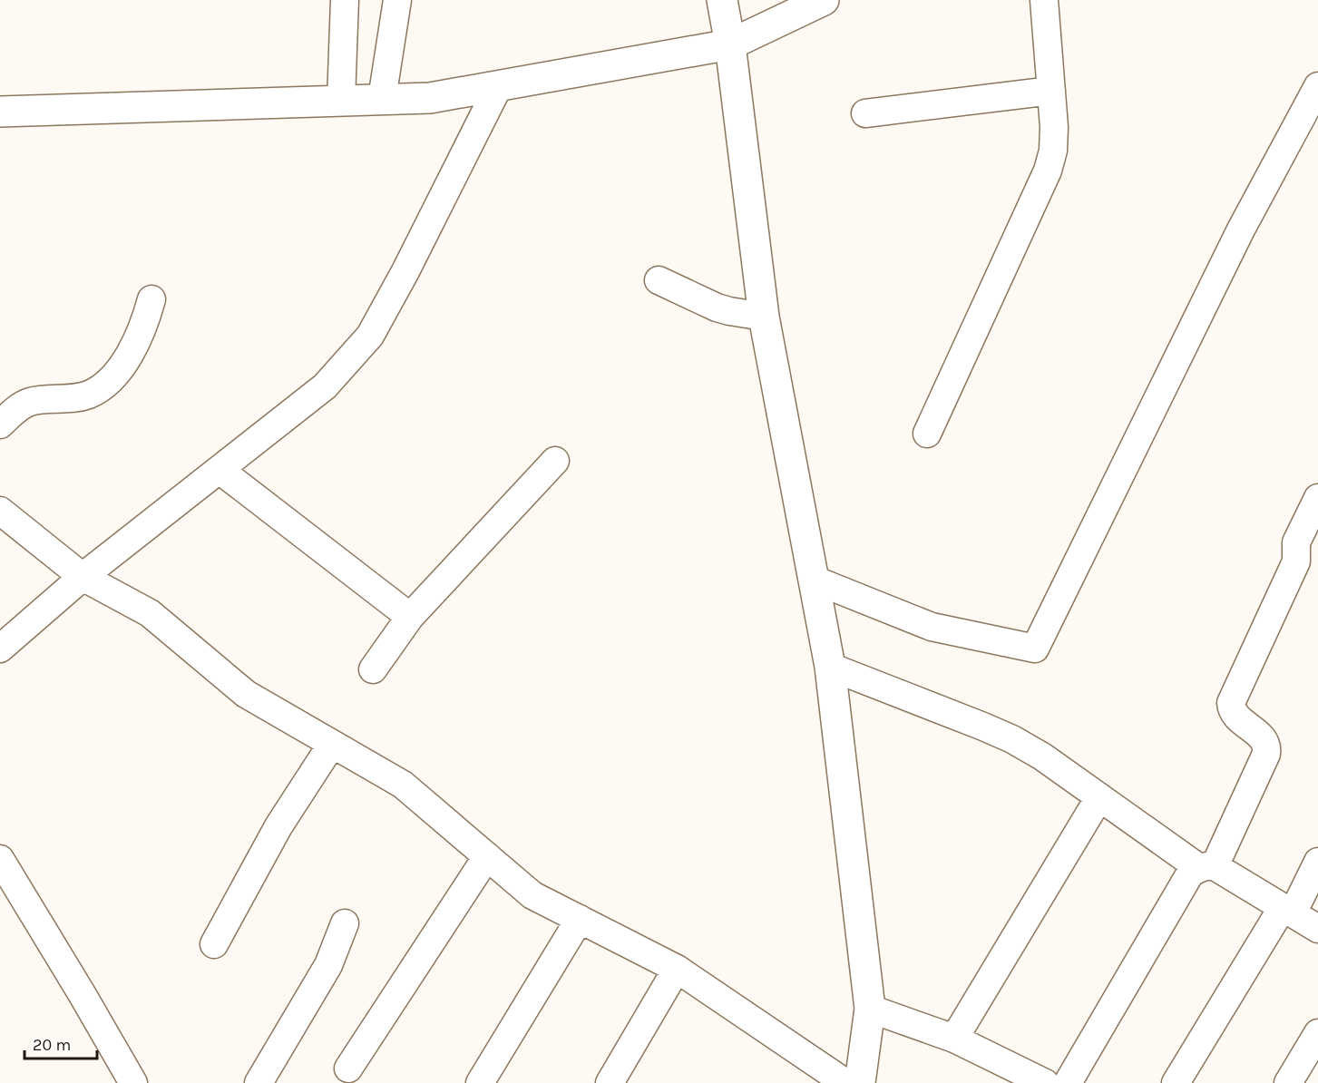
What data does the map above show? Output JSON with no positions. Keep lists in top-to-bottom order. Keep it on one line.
{"scale_bar":"20 m"}
